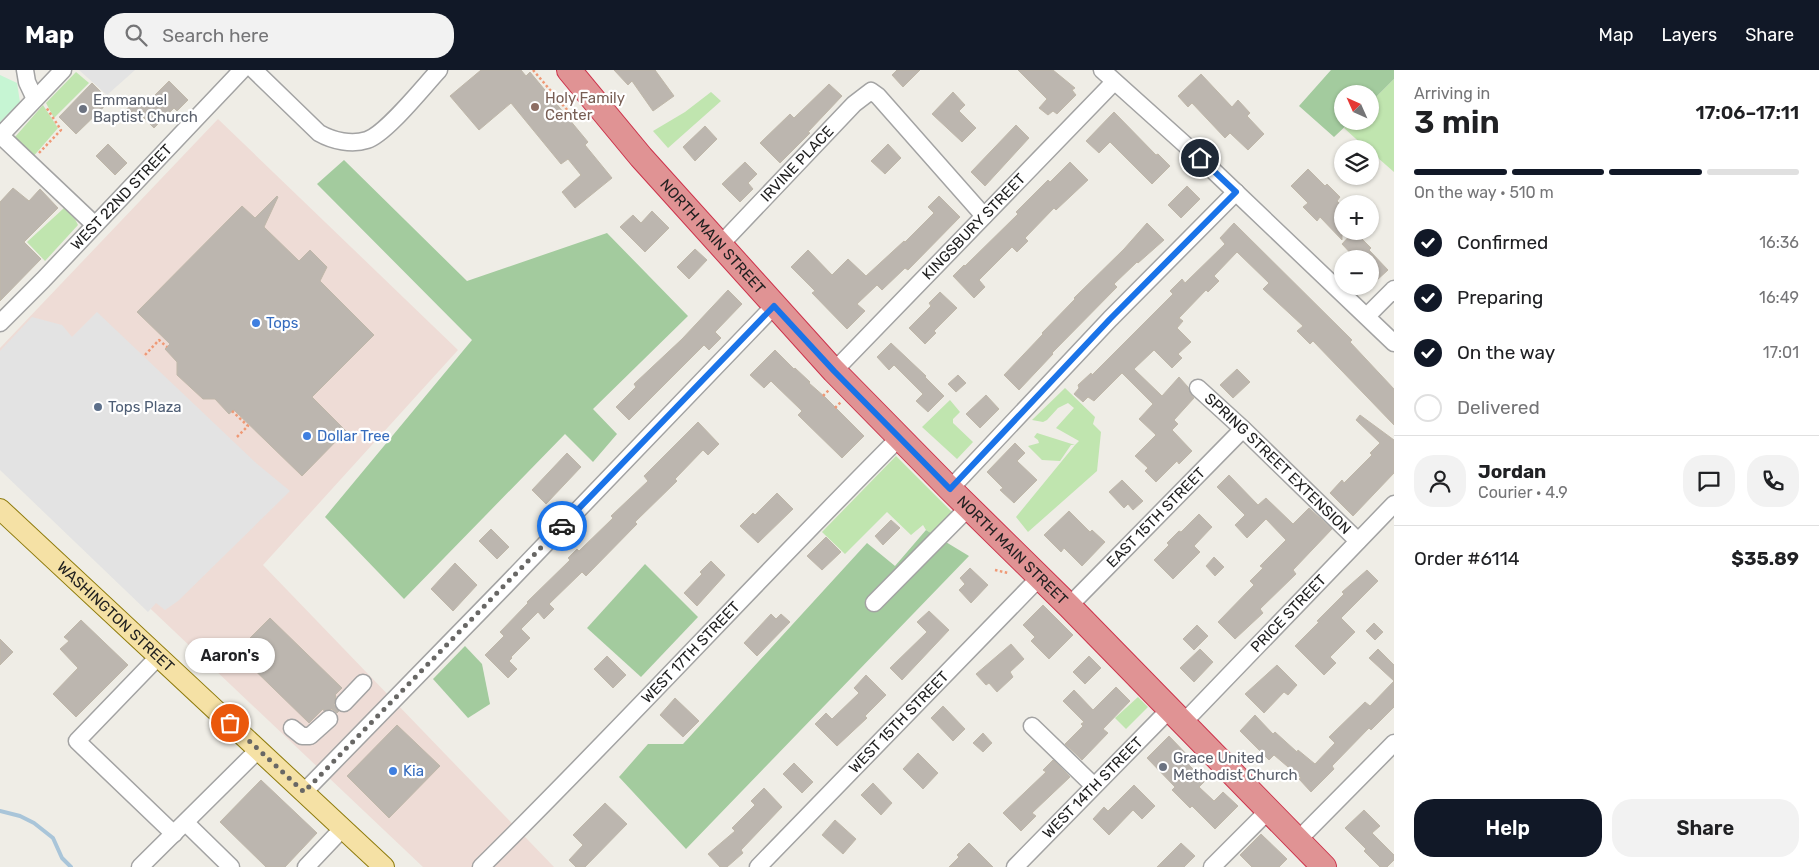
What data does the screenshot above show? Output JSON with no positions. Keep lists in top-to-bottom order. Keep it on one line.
{"streets":{"highway":["NORTH MAIN STREET"],"main road":["WASHINGTON STREET"],"street":["IRVINE PLACE","WEST 22ND STREET","KINGSBURY STREET","SPRING STREET EXTENSION","EAST 15TH STREET","PRICE STREET","WEST 17TH STREET","WEST 15TH STREET","WEST 14TH STREET"]},"crossings":[["IRVINE PLACE","KINGSBURY STREET"],["IRVINE PLACE","NORTH MAIN STREET"],["KINGSBURY STREET","NORTH MAIN STREET"],["NORTH MAIN STREET","EAST 15TH STREET"],["NORTH MAIN STREET","PRICE STREET"],["NORTH MAIN STREET","WEST 17TH STREET"],["NORTH MAIN STREET","WEST 15TH STREET"],["NORTH MAIN STREET","WEST 14TH STREET"],["SPRING STREET EXTENSION","EAST 15TH STREET"],["SPRING STREET EXTENSION","PRICE STREET"],["PRICE STREET","WEST 14TH STREET"]],"places":["Holy Family Center","Emmanuel Baptist Church","Tops","Tops Plaza","Dollar Tree","Aaron's","Grace United Methodist Church","Kia"],"north":"top left","page":{"header":"Map","search":"Search here","nav":["Map","Layers","Share"],"heading":["3 min","Arriving in","17:06–17:11"],"panel":["Jordan","Courier · 4.9","Order #6114","$35.89"],"map_buttons":["+","−"],"bar":"On the way · 510 m","list":[["Confirmed","16:36"],["Preparing","16:49"],["On the way","17:01"],"Delivered"],"bubble":"Aaron's","buttons":["Help","Share"]}}
